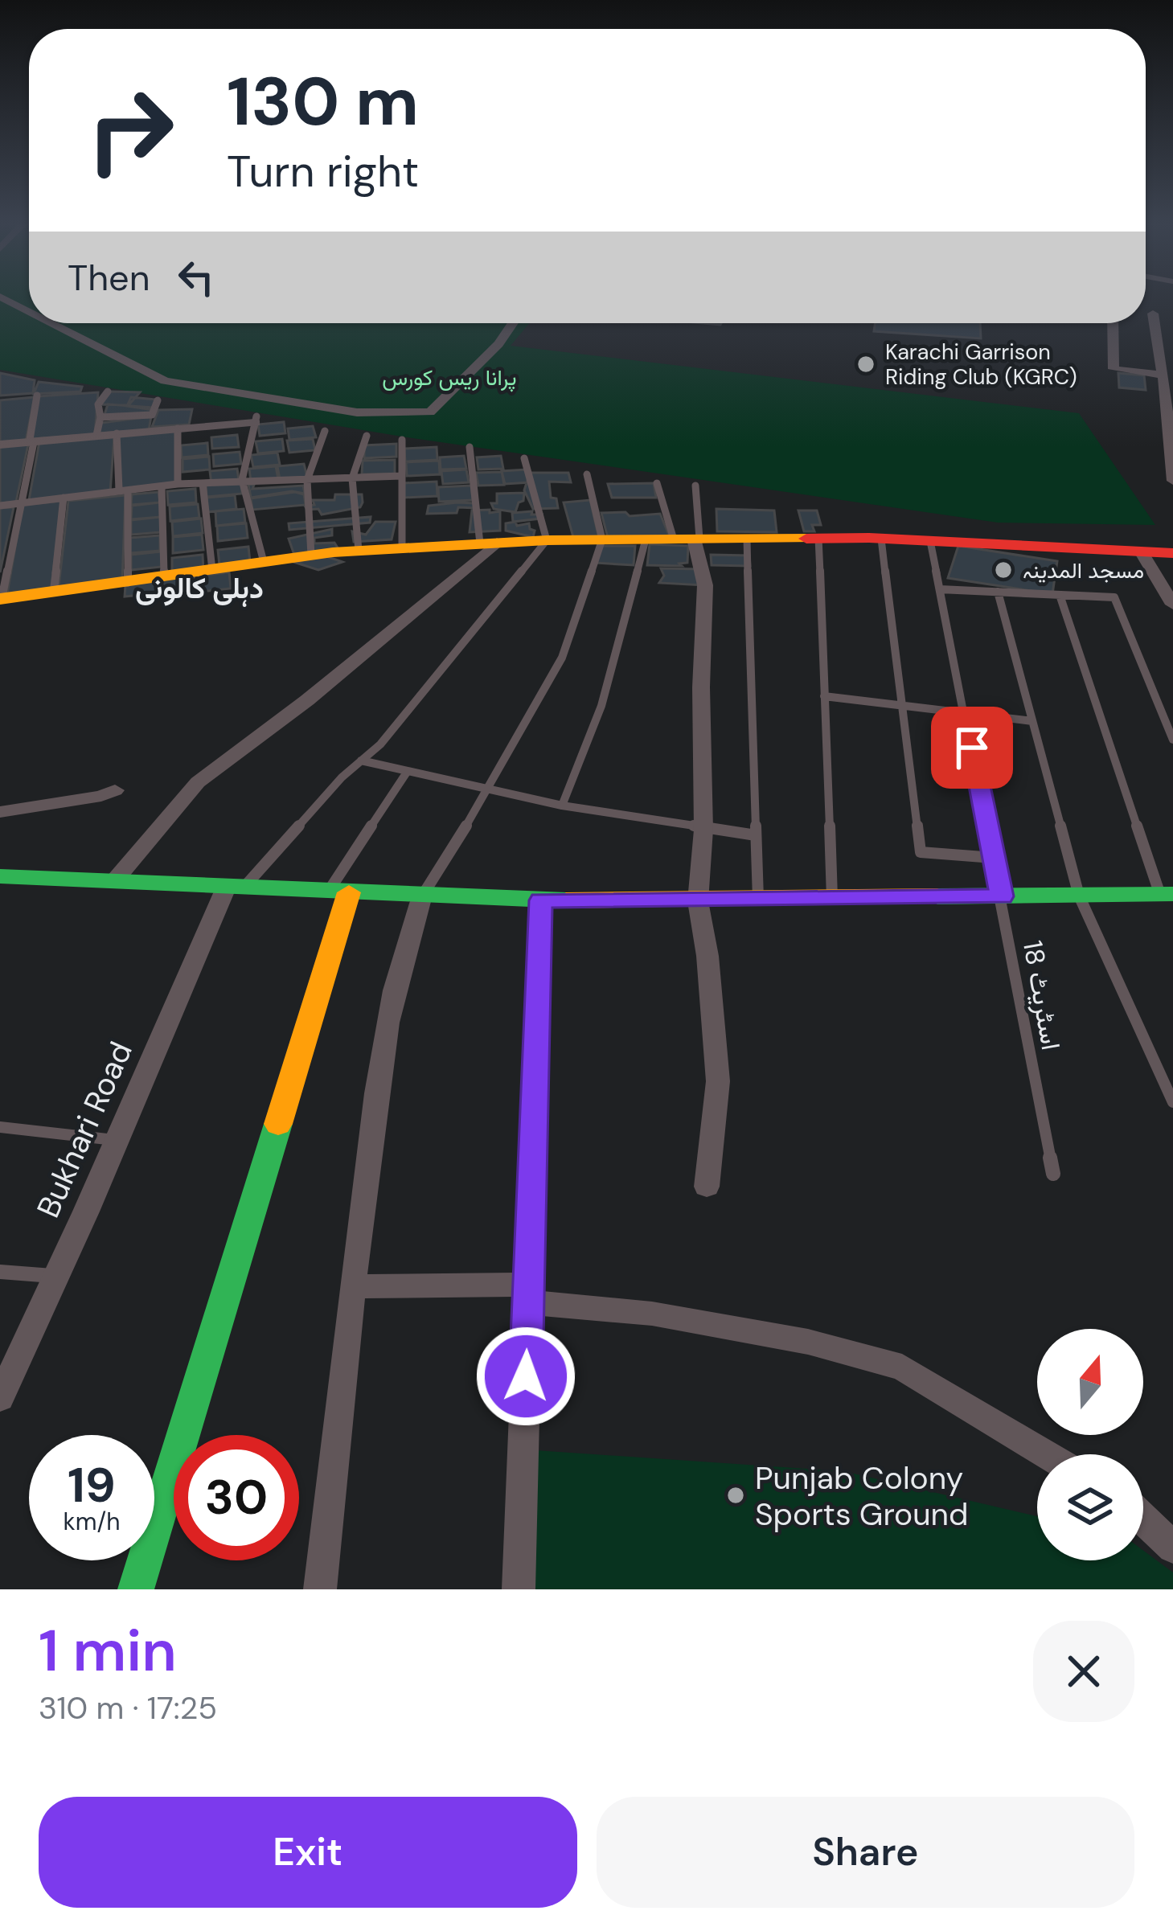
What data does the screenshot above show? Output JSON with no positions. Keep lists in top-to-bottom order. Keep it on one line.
{"streets":{"street":["Bukhari Road"],"lane":["اسٹریٹ 18"]},"districts":["دہلی کالونی"],"parks":["پرانا ریس کورس"],"places":["Karachi Garrison Riding Club (KGRC)","مسجد المدینہ","Punjab Colony Sports Ground"],"north":"top","page":{"turn":["130 m","Turn right"],"then":"Then","speed":"19 km/h","limit":"30","heading":["1 min","310 m · 17:25"],"buttons":["Exit","Share"]}}
